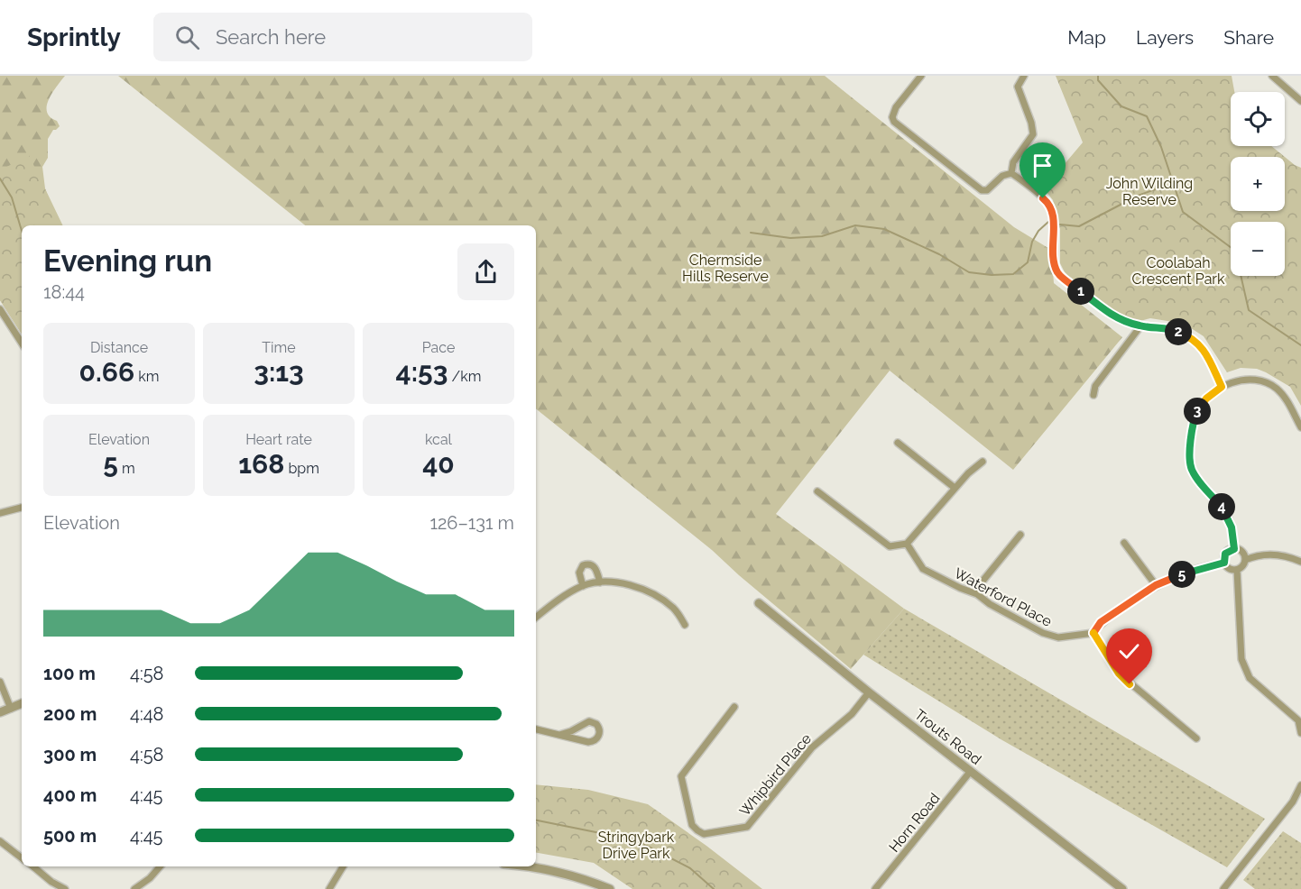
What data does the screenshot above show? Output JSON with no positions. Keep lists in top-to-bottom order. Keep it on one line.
{"streets":{"street":["Waterford Place","Trouts Road","Whipbird Place","Horn Road"]},"crossings":[["Trouts Road","Whipbird Place"],["Trouts Road","Horn Road"]],"parks":["John Wilding Reserve","Chermside Hills Reserve","Coolabah Crescent Park","Stringybark Drive Park"],"page":{"header":"Sprintly","search":"Search here","nav":["Map","Layers","Share"],"map_buttons":["+","−"],"heading":["Evening run","18:44"],"pins":["1","2","3","4","5"],"stats":[["Distance","0.66 km"],["Time","3:13"],["Pace","4:53 /km"],["Elevation","5 m"],["Heart rate","168 bpm"],["kcal","40"]],"chart":["Elevation","126–131 m"],"list":[{"name":"100 m","note":"4:58"},{"name":"200 m","note":"4:48"},{"name":"300 m","note":"4:58"},{"name":"400 m","note":"4:45"},{"name":"500 m","note":"4:45"}]}}
